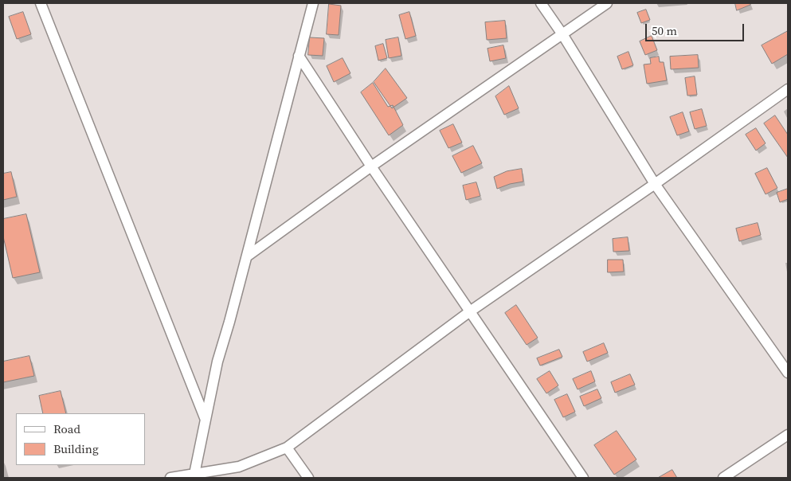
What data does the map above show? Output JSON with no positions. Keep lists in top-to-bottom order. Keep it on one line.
{"legend":["Road","Building"],"scale_bar":"50 m"}
